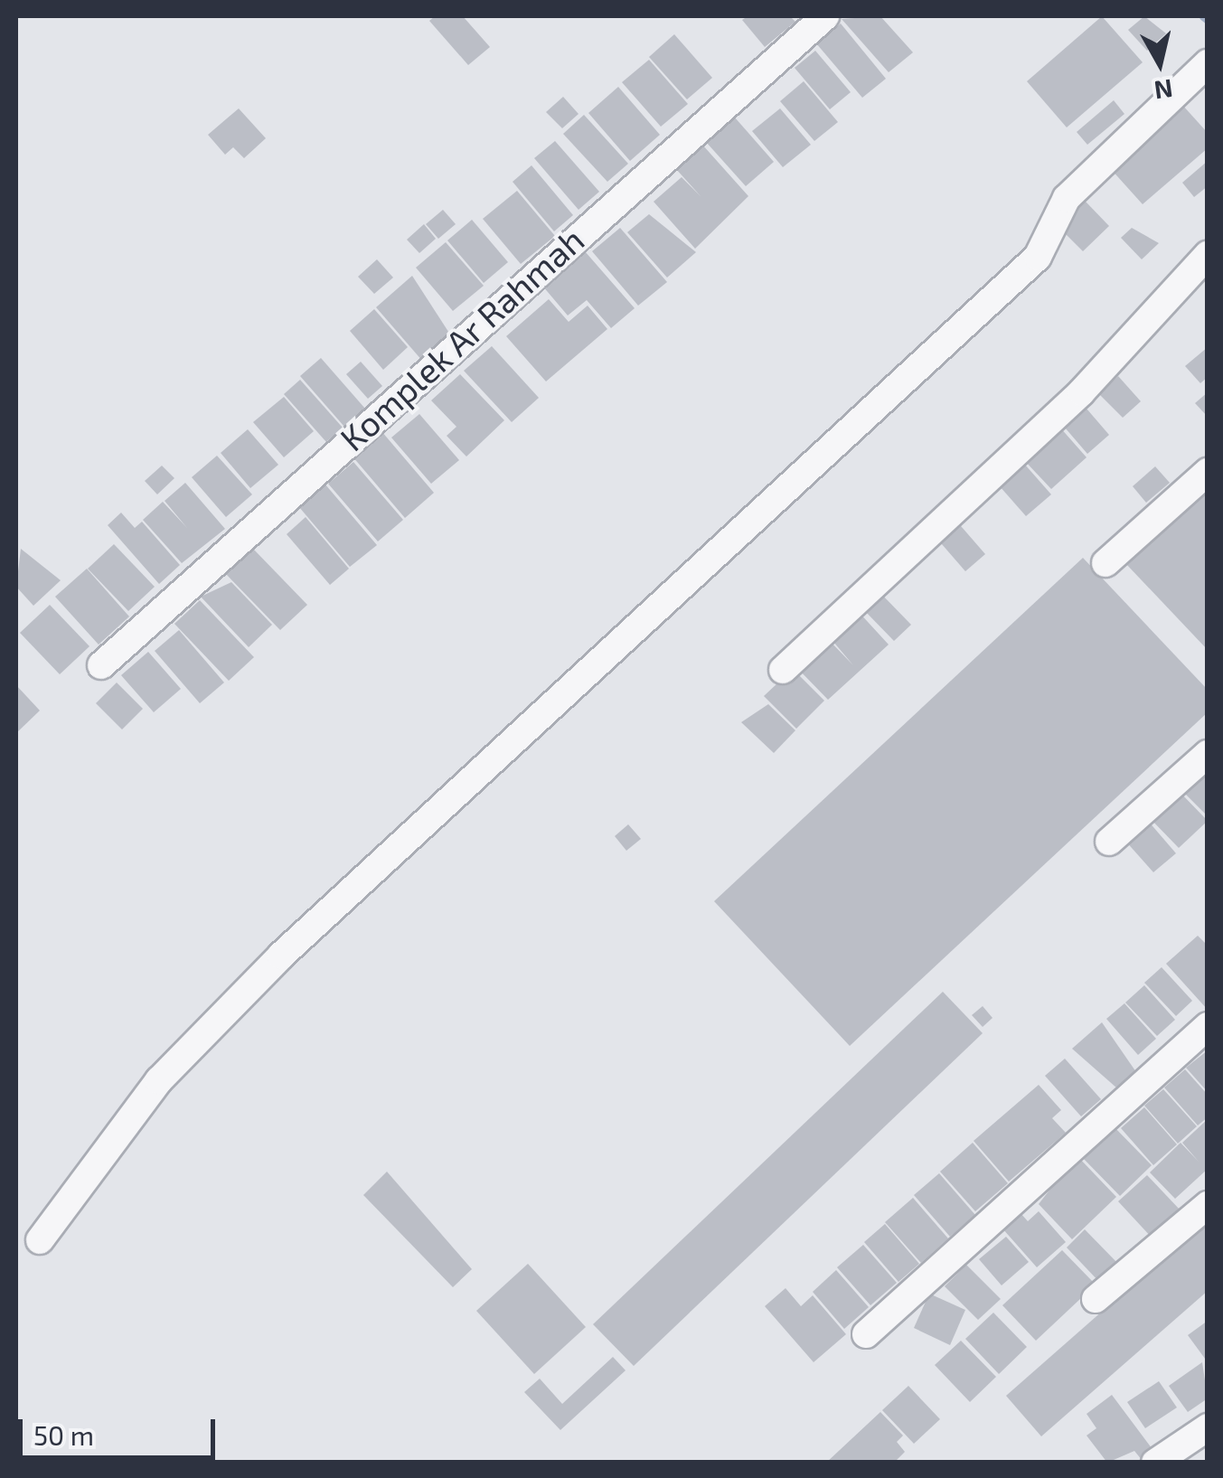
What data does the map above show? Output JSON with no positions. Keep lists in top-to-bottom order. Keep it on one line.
{"streets":{"street":["Komplek Ar Rahmah"]},"scale_bar":"50 m","north":"bottom"}
